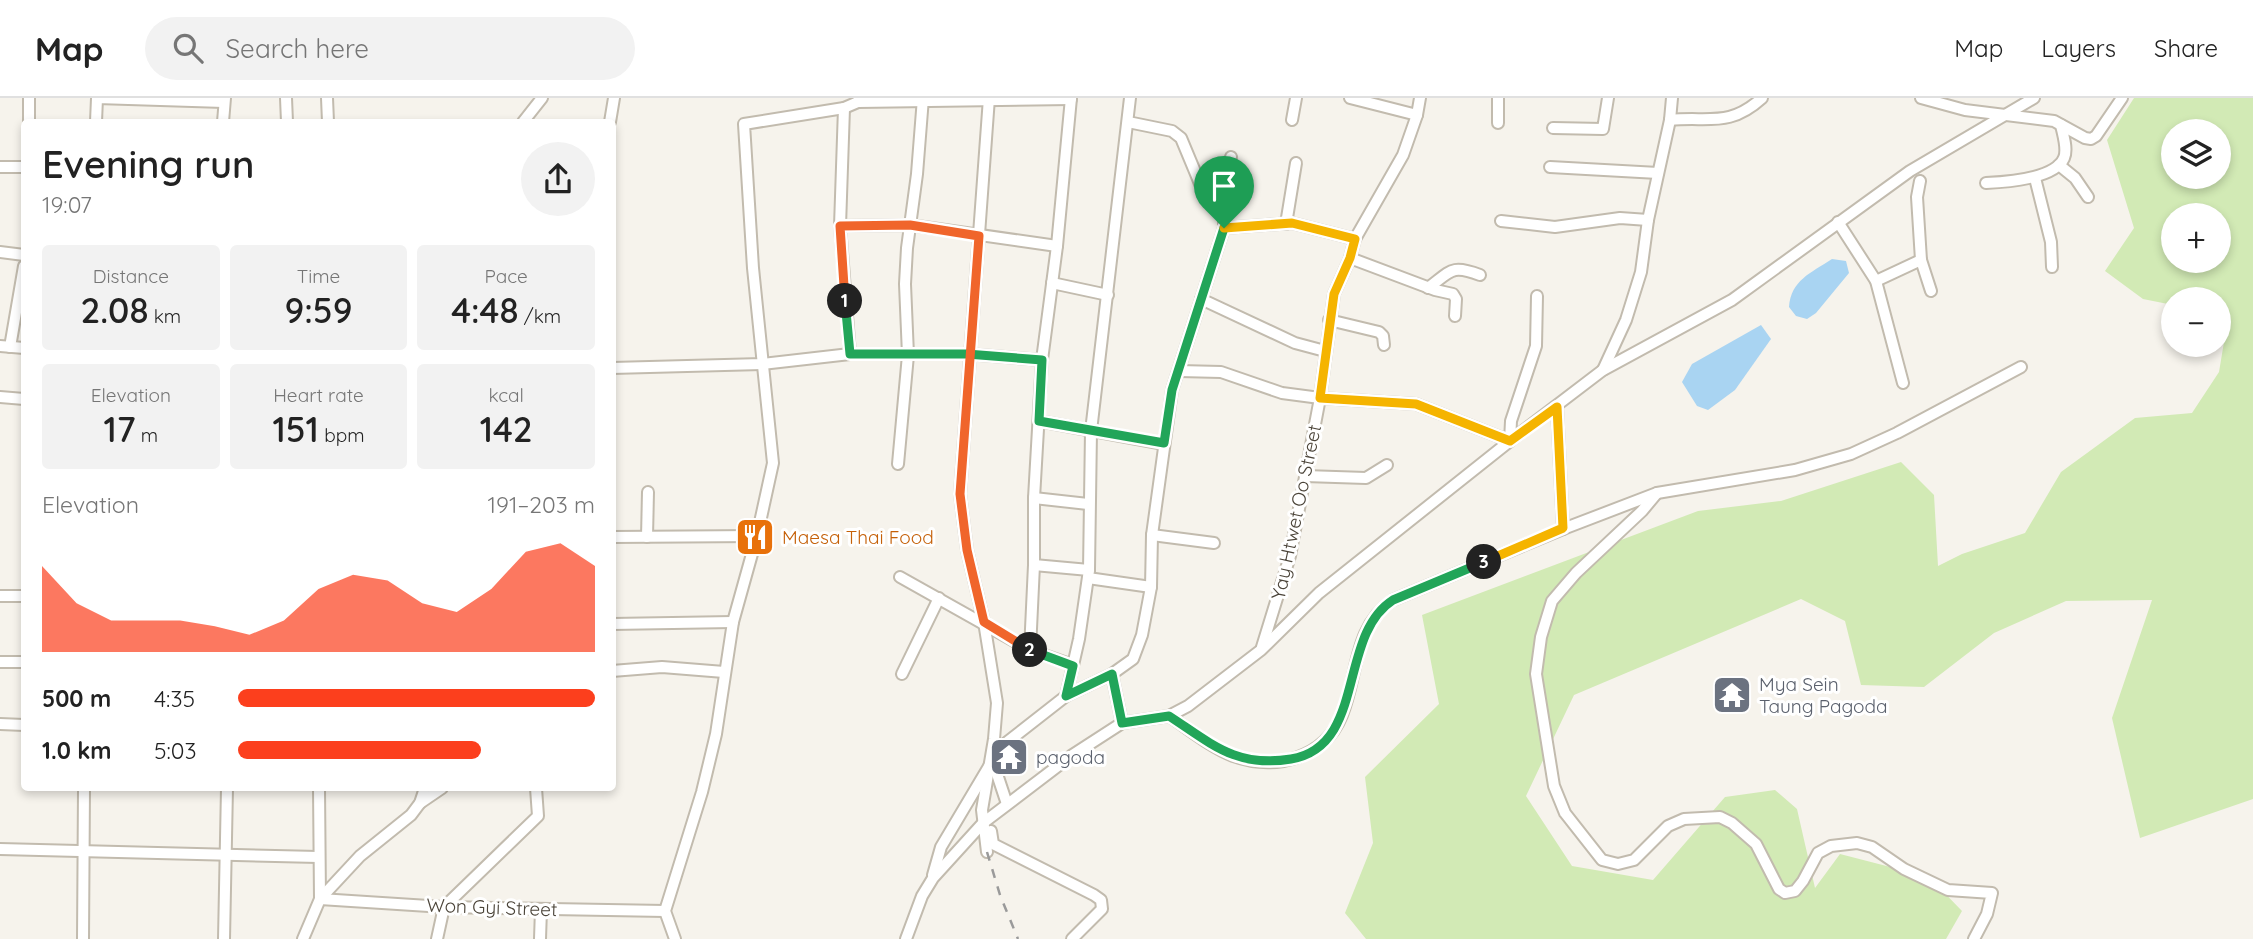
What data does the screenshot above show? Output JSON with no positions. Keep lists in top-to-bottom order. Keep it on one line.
{"streets":{"street":["Yay Htwet Oo Street","Won Gyi Street"]},"places":{"restaurant":["Maesa Thai Food"],"temple":["Mya Sein Taung Pagoda","pagoda"]},"page":{"header":"Map","search":"Search here","nav":["Map","Layers","Share"],"map_buttons":["+","−"],"heading":["Evening run","19:07"],"stats":[["Distance","2.08 km"],["Time","9:59"],["Pace","4:48 /km"],["Elevation","17 m"],["Heart rate","151 bpm"],["kcal","142"]],"pins":["1","3","2"],"chart":["Elevation","191–203 m"],"list":[{"name":"500 m","note":"4:35"},{"name":"1.0 km","note":"5:03"}]}}
